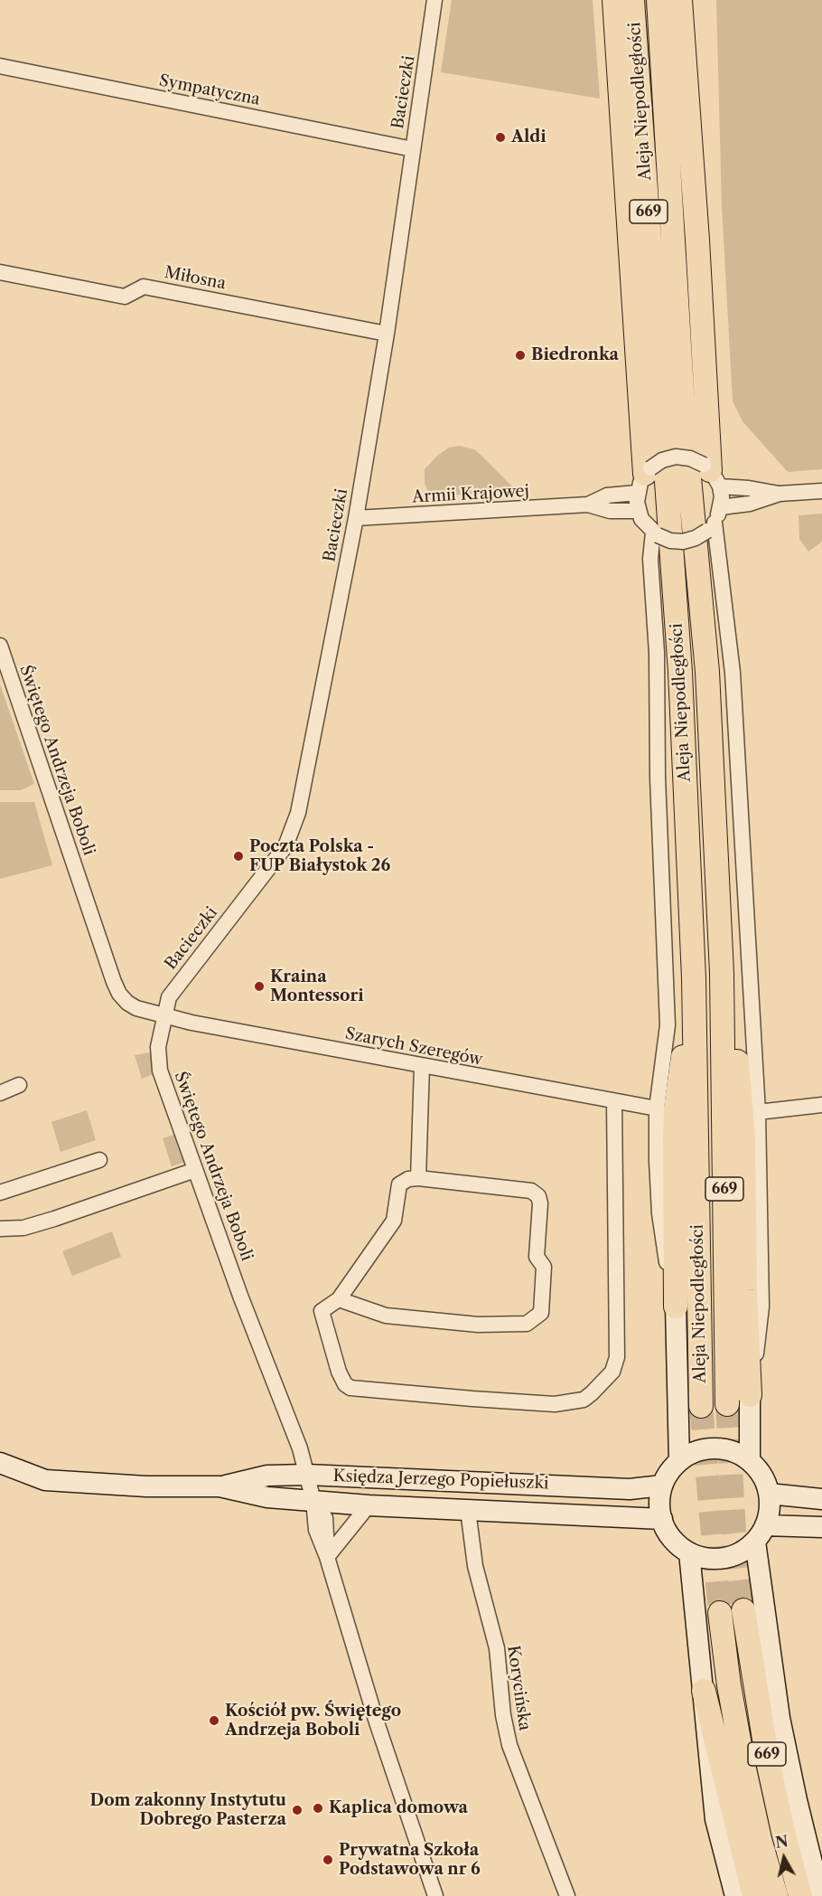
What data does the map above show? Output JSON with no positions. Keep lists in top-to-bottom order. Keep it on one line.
{"streets":{"main road":["Aleja Niepodległości","669","Księdza Jerzego Popiełuszki"],"street":["Sympatyczna","Bacieczki","Miłosna","Armii Krajowej","Świętego Andrzeja Boboli","Szarych Szeregów","Korycińska"]},"crossings":[["Sympatyczna","Bacieczki"],["Bacieczki","Miłosna"],["Bacieczki","Armii Krajowej"],["Bacieczki","Świętego Andrzeja Boboli"],["Bacieczki","Szarych Szeregów"],["Świętego Andrzeja Boboli","Szarych Szeregów"],["Świętego Andrzeja Boboli","Księdza Jerzego Popiełuszki"],["Księdza Jerzego Popiełuszki","Korycińska"]],"places":["Aldi","Biedronka","Poczta Polska - FUP Białystok 26","Kraina Montessori","Kościół pw. Świętego Andrzeja Boboli","Kaplica domowa","Dom zakonny Instytutu Dobrego Pasterza","Prywatna Szkoła Podstawowa nr 6"],"north":"top"}
